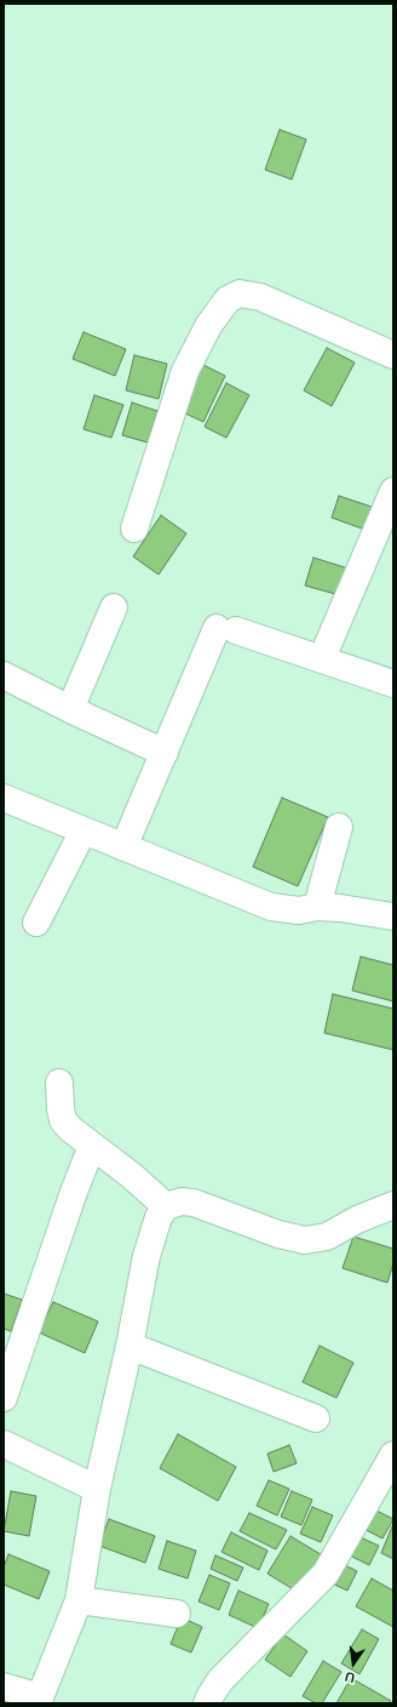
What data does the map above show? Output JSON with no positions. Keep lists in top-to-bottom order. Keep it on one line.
{"north":"bottom"}
